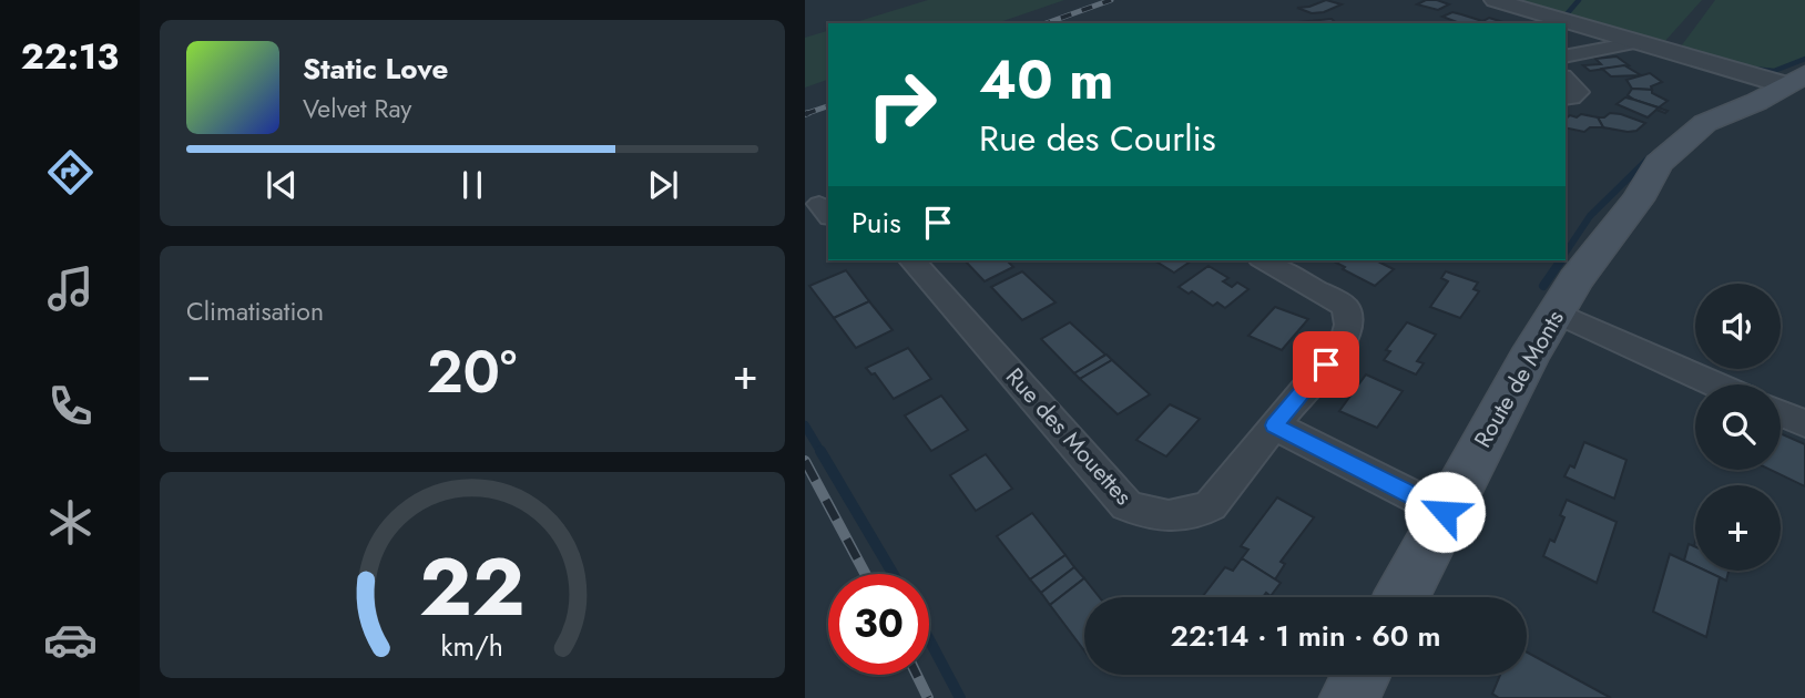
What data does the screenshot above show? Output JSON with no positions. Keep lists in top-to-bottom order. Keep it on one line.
{"streets":{"main road":["Route de Monts"],"street":["Rue des Mouettes"]},"page":{"tabs":"22:13","turn":["40 m","Rue des Courlis"],"song":["Static Love","Velvet Ray"],"then":"Puis","tile":"Climatisation","map_buttons":"+","heat":["−","20°","+"],"limit":"30","trip":"22:14 · 1 min · 60 m","gauge":["22","km/h"]}}
